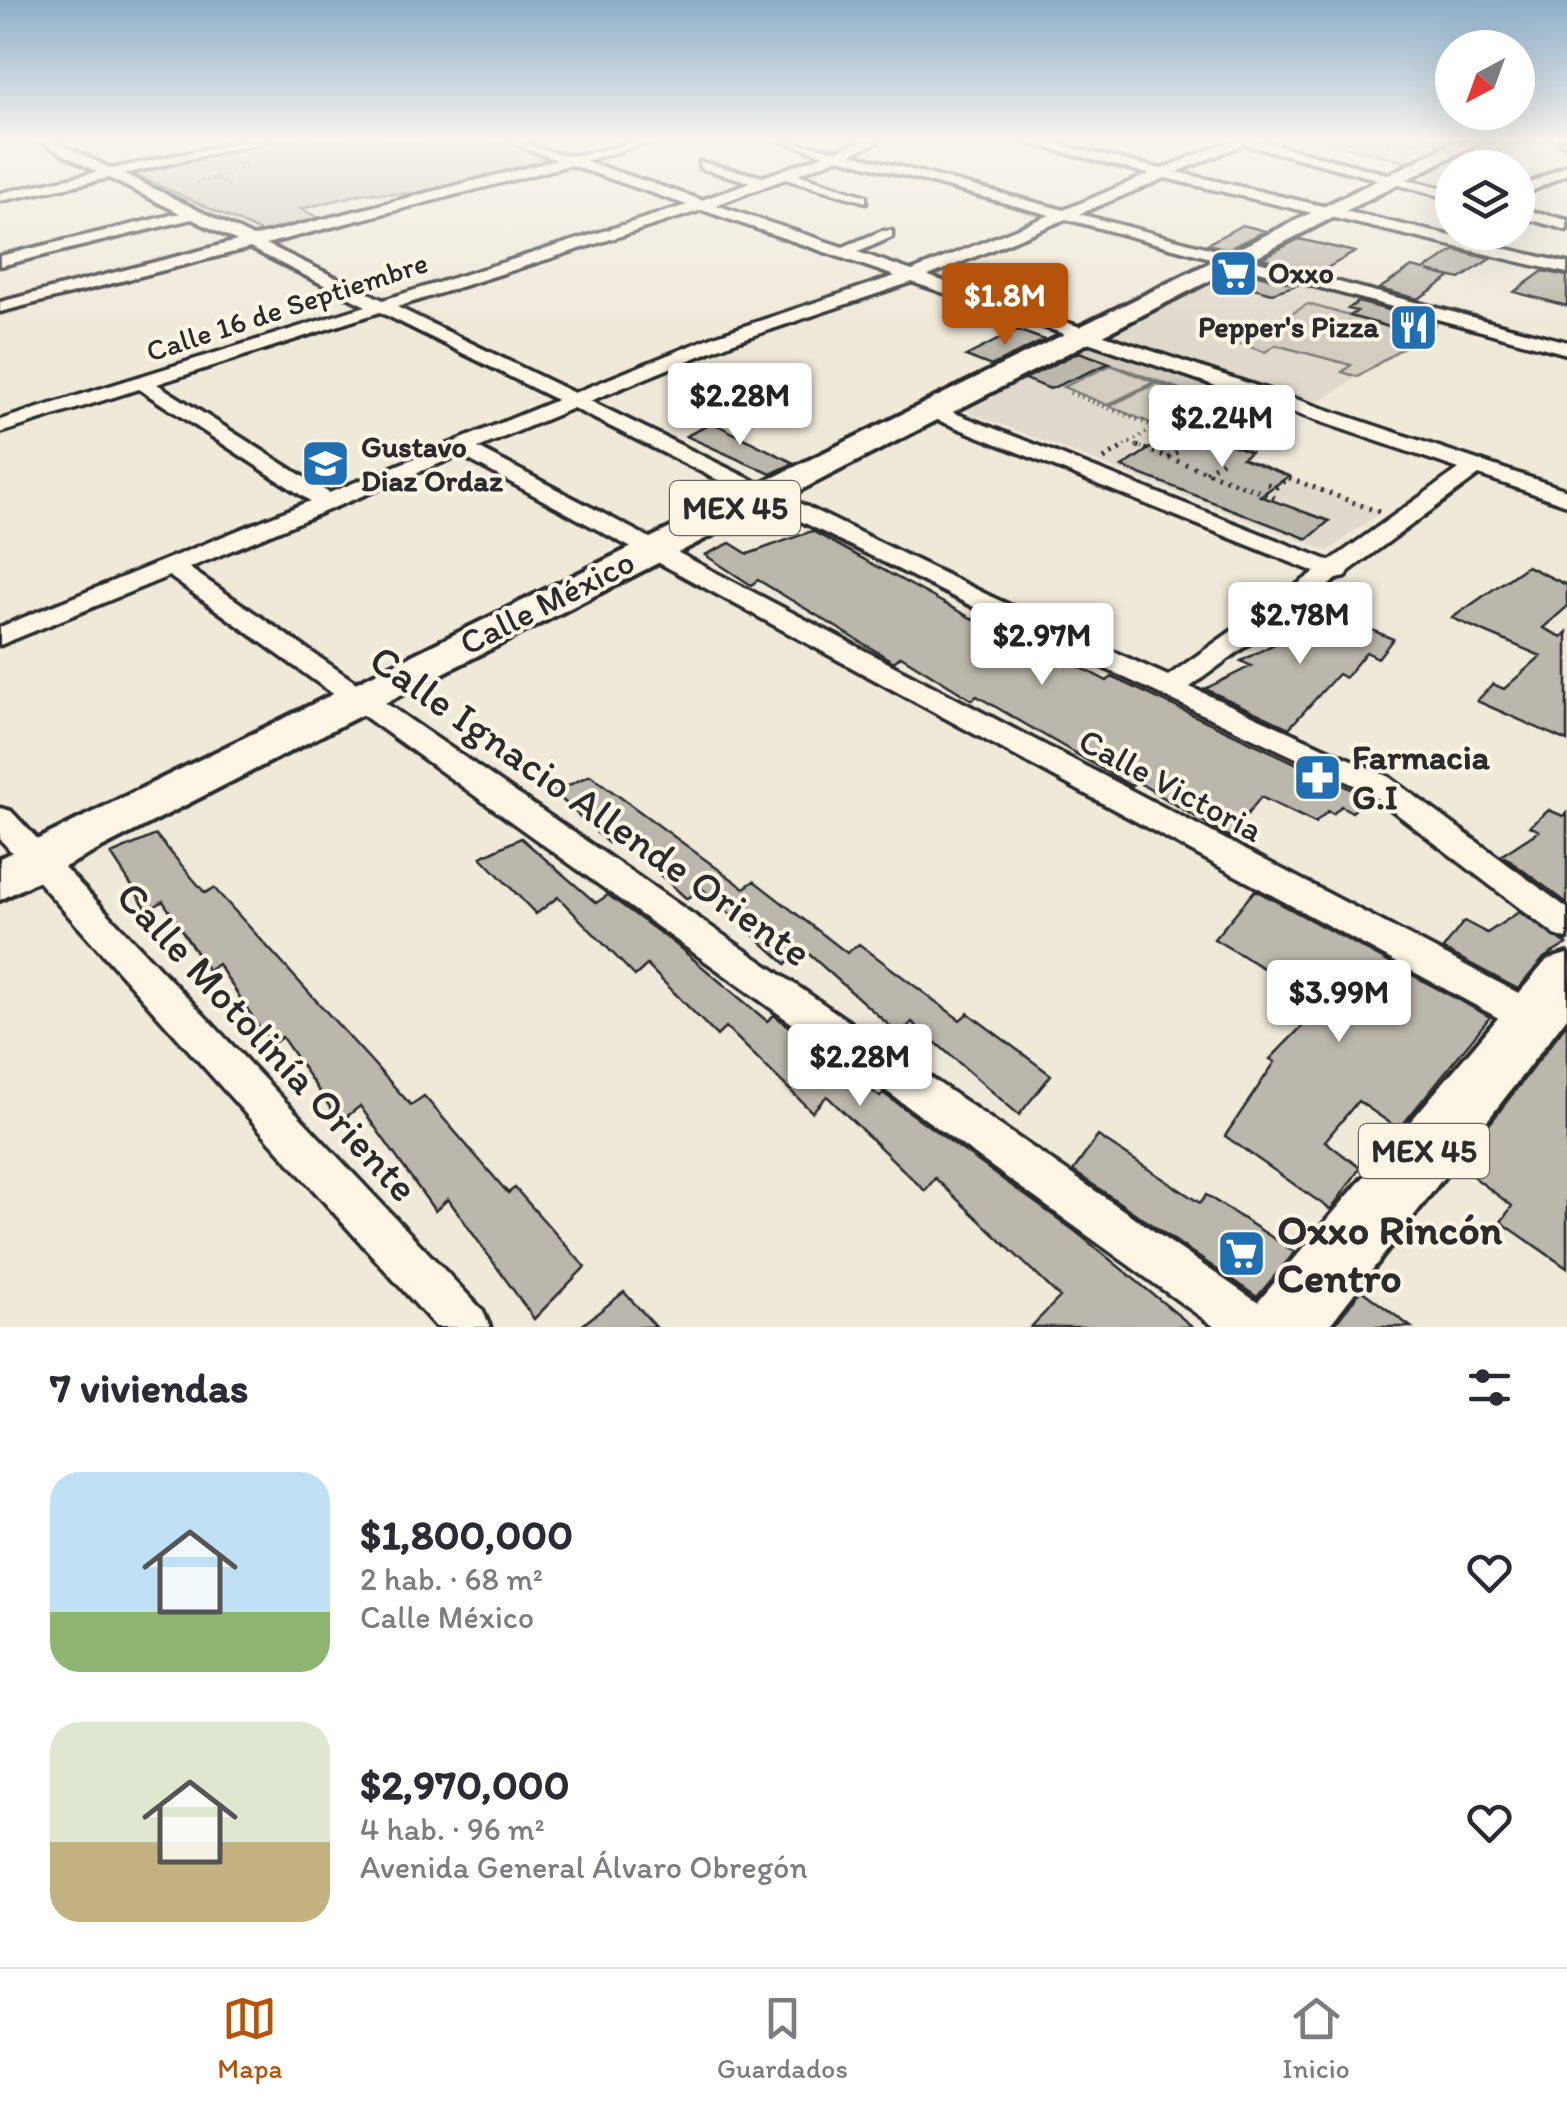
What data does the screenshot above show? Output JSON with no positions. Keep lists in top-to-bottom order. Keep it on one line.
{"streets":{"main road":["MEX 45","Calle México"],"street":["Calle 16 de Septiembre","Calle Victoria","Calle Ignacio Allende Oriente","Calle Motolinía Oriente"]},"crossings":[["MEX 45","Calle Victoria"],["Calle México","Calle Victoria"],["Calle México","Calle Ignacio Allende Oriente"],["Calle México","Calle Motolinía Oriente"]],"places":{"supermarket":["Oxxo","Oxxo Rincón Centro"],"restaurant":["Pepper's Pizza"],"school or university":["Gustavo Diaz Ordaz"],"pharmacy":["Farmacia G.I"]},"north":"bottom left","page":{"price":["$1.8M","$2.28M","$2.24M","$2.78M","$2.97M","$3.99M","$2.28M"],"heading":"7 viviendas","list":[{"name":"$1,800,000","note":"2 hab. · 68 m² · Calle México"},{"name":"$2,970,000","note":"4 hab. · 96 m² · Avenida General Álvaro Obregón"}],"tabs":["Mapa","Guardados","Inicio"]}}
